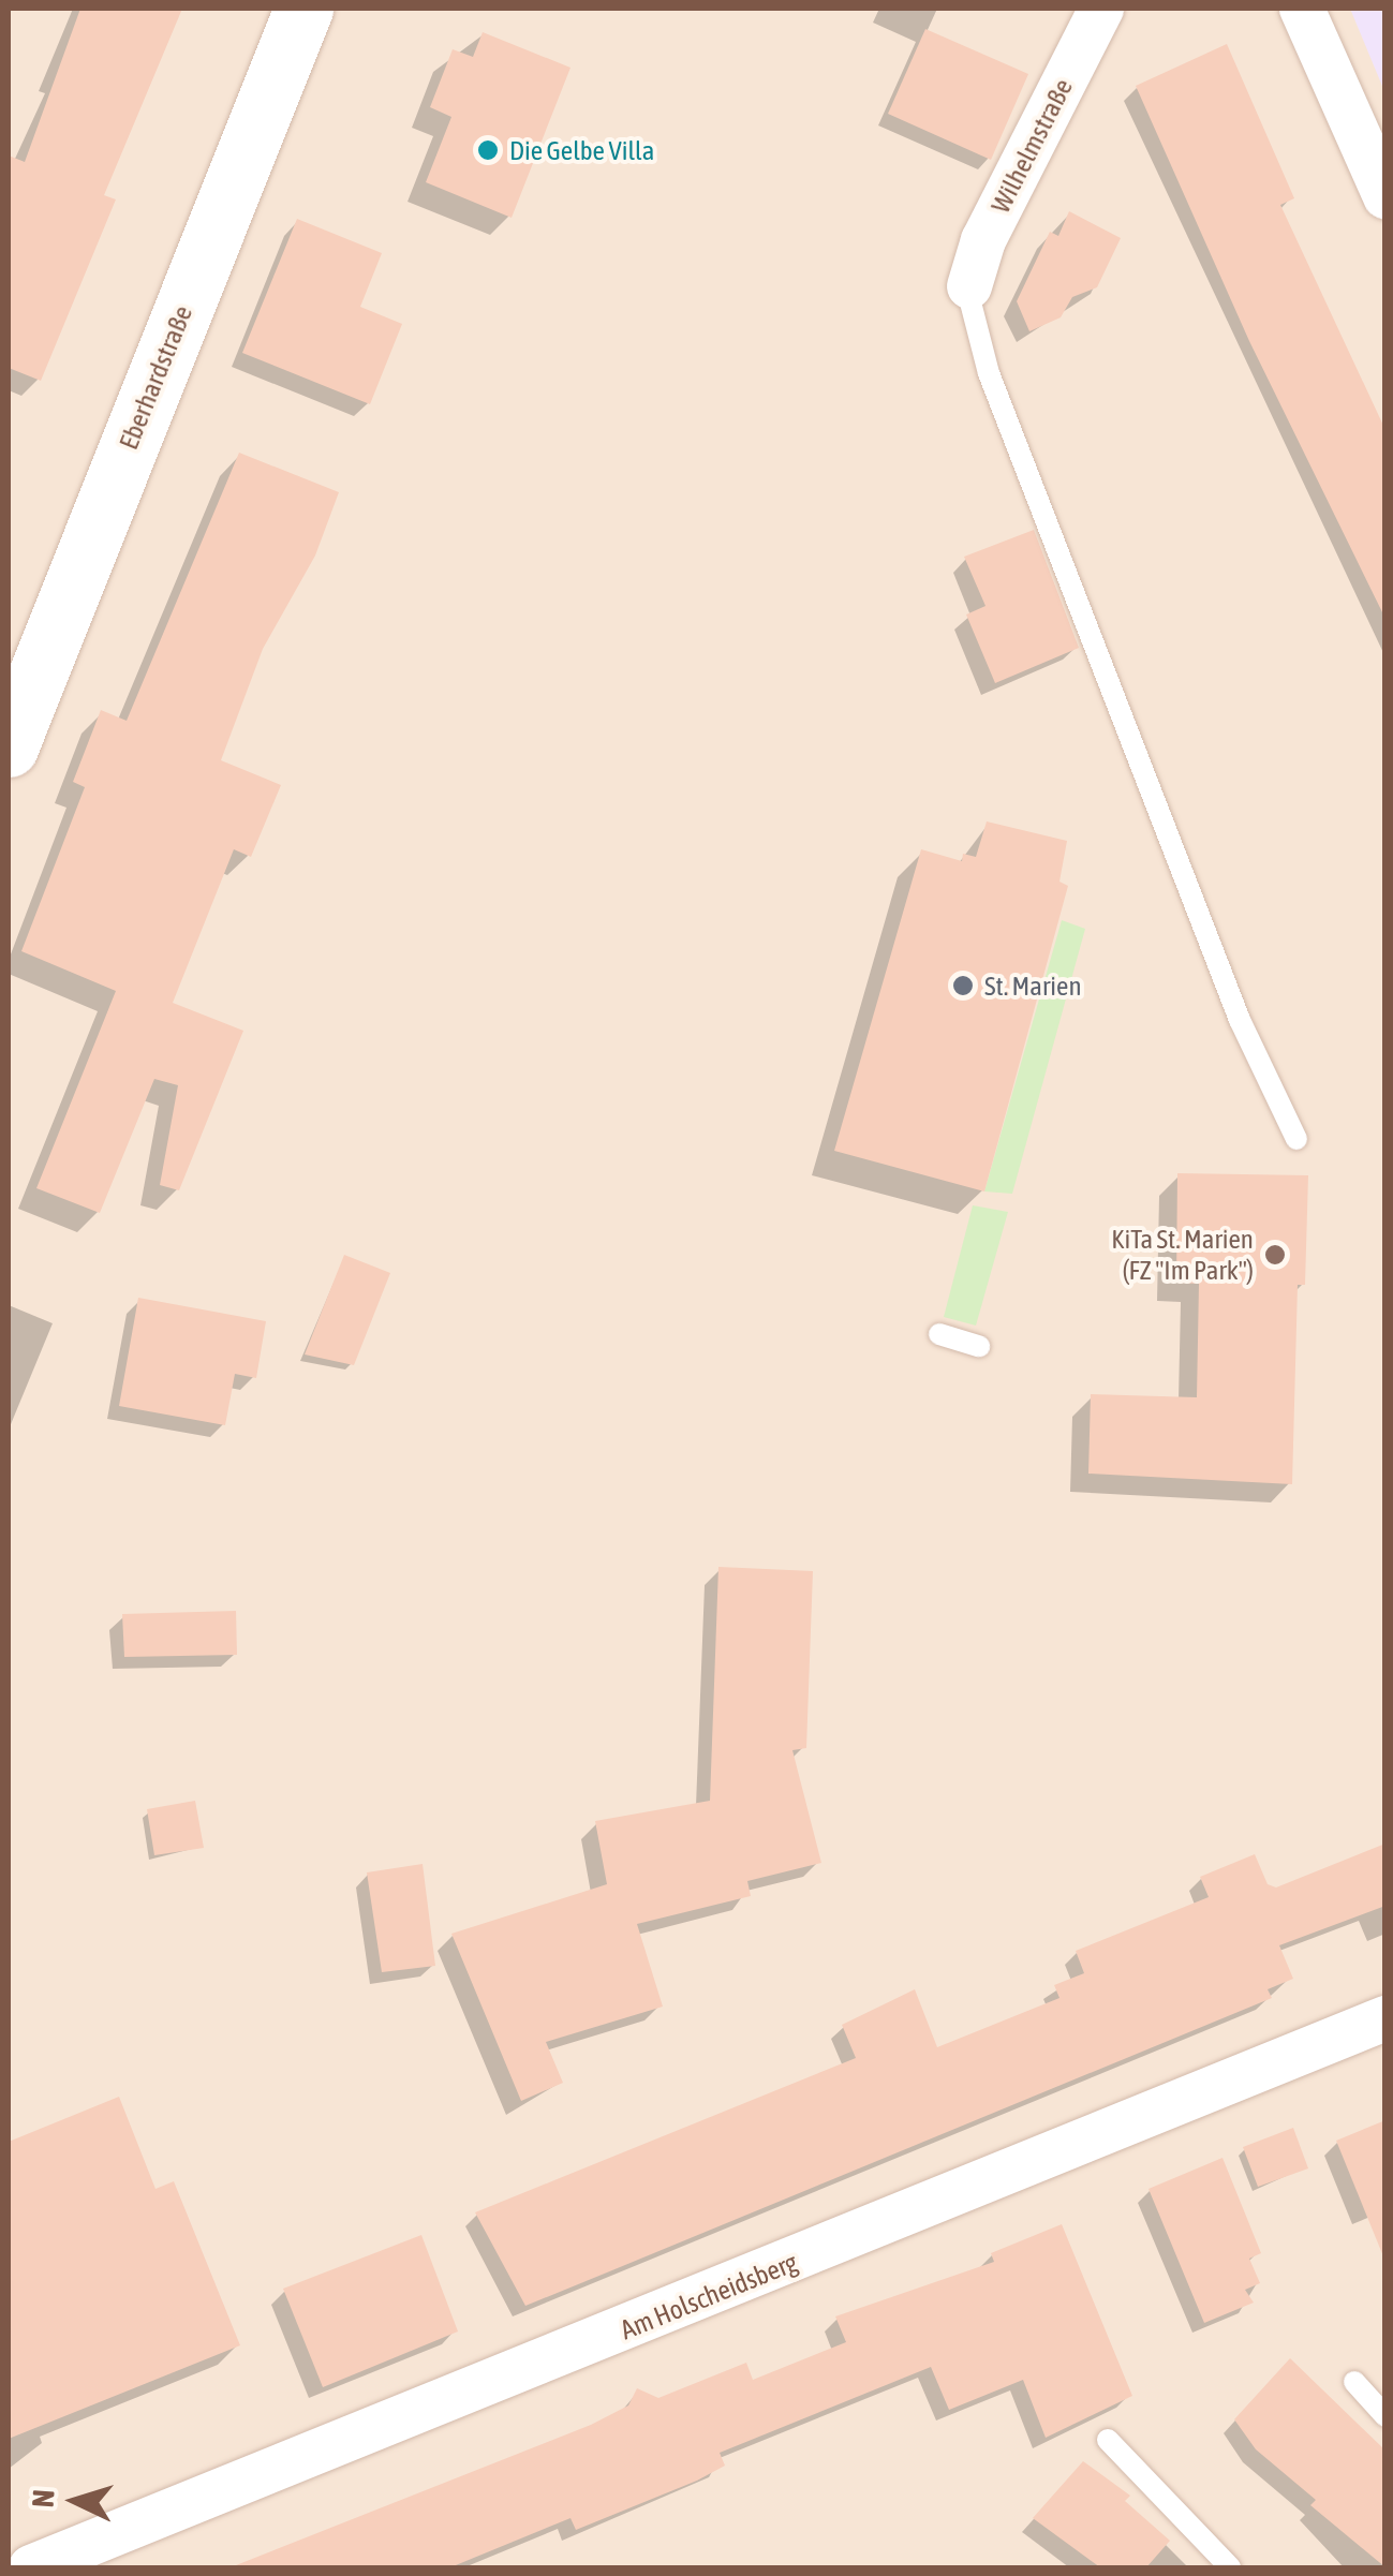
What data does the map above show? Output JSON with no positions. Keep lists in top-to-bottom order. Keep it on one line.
{"streets":{"main road":["Eberhardstraße"],"street":["Wilhelmstraße","Am Holscheidsberg"]},"places":["Die Gelbe Villa","St. Marien","KiTa St. Marien (FZ \"Im Park\")"],"north":"left"}
